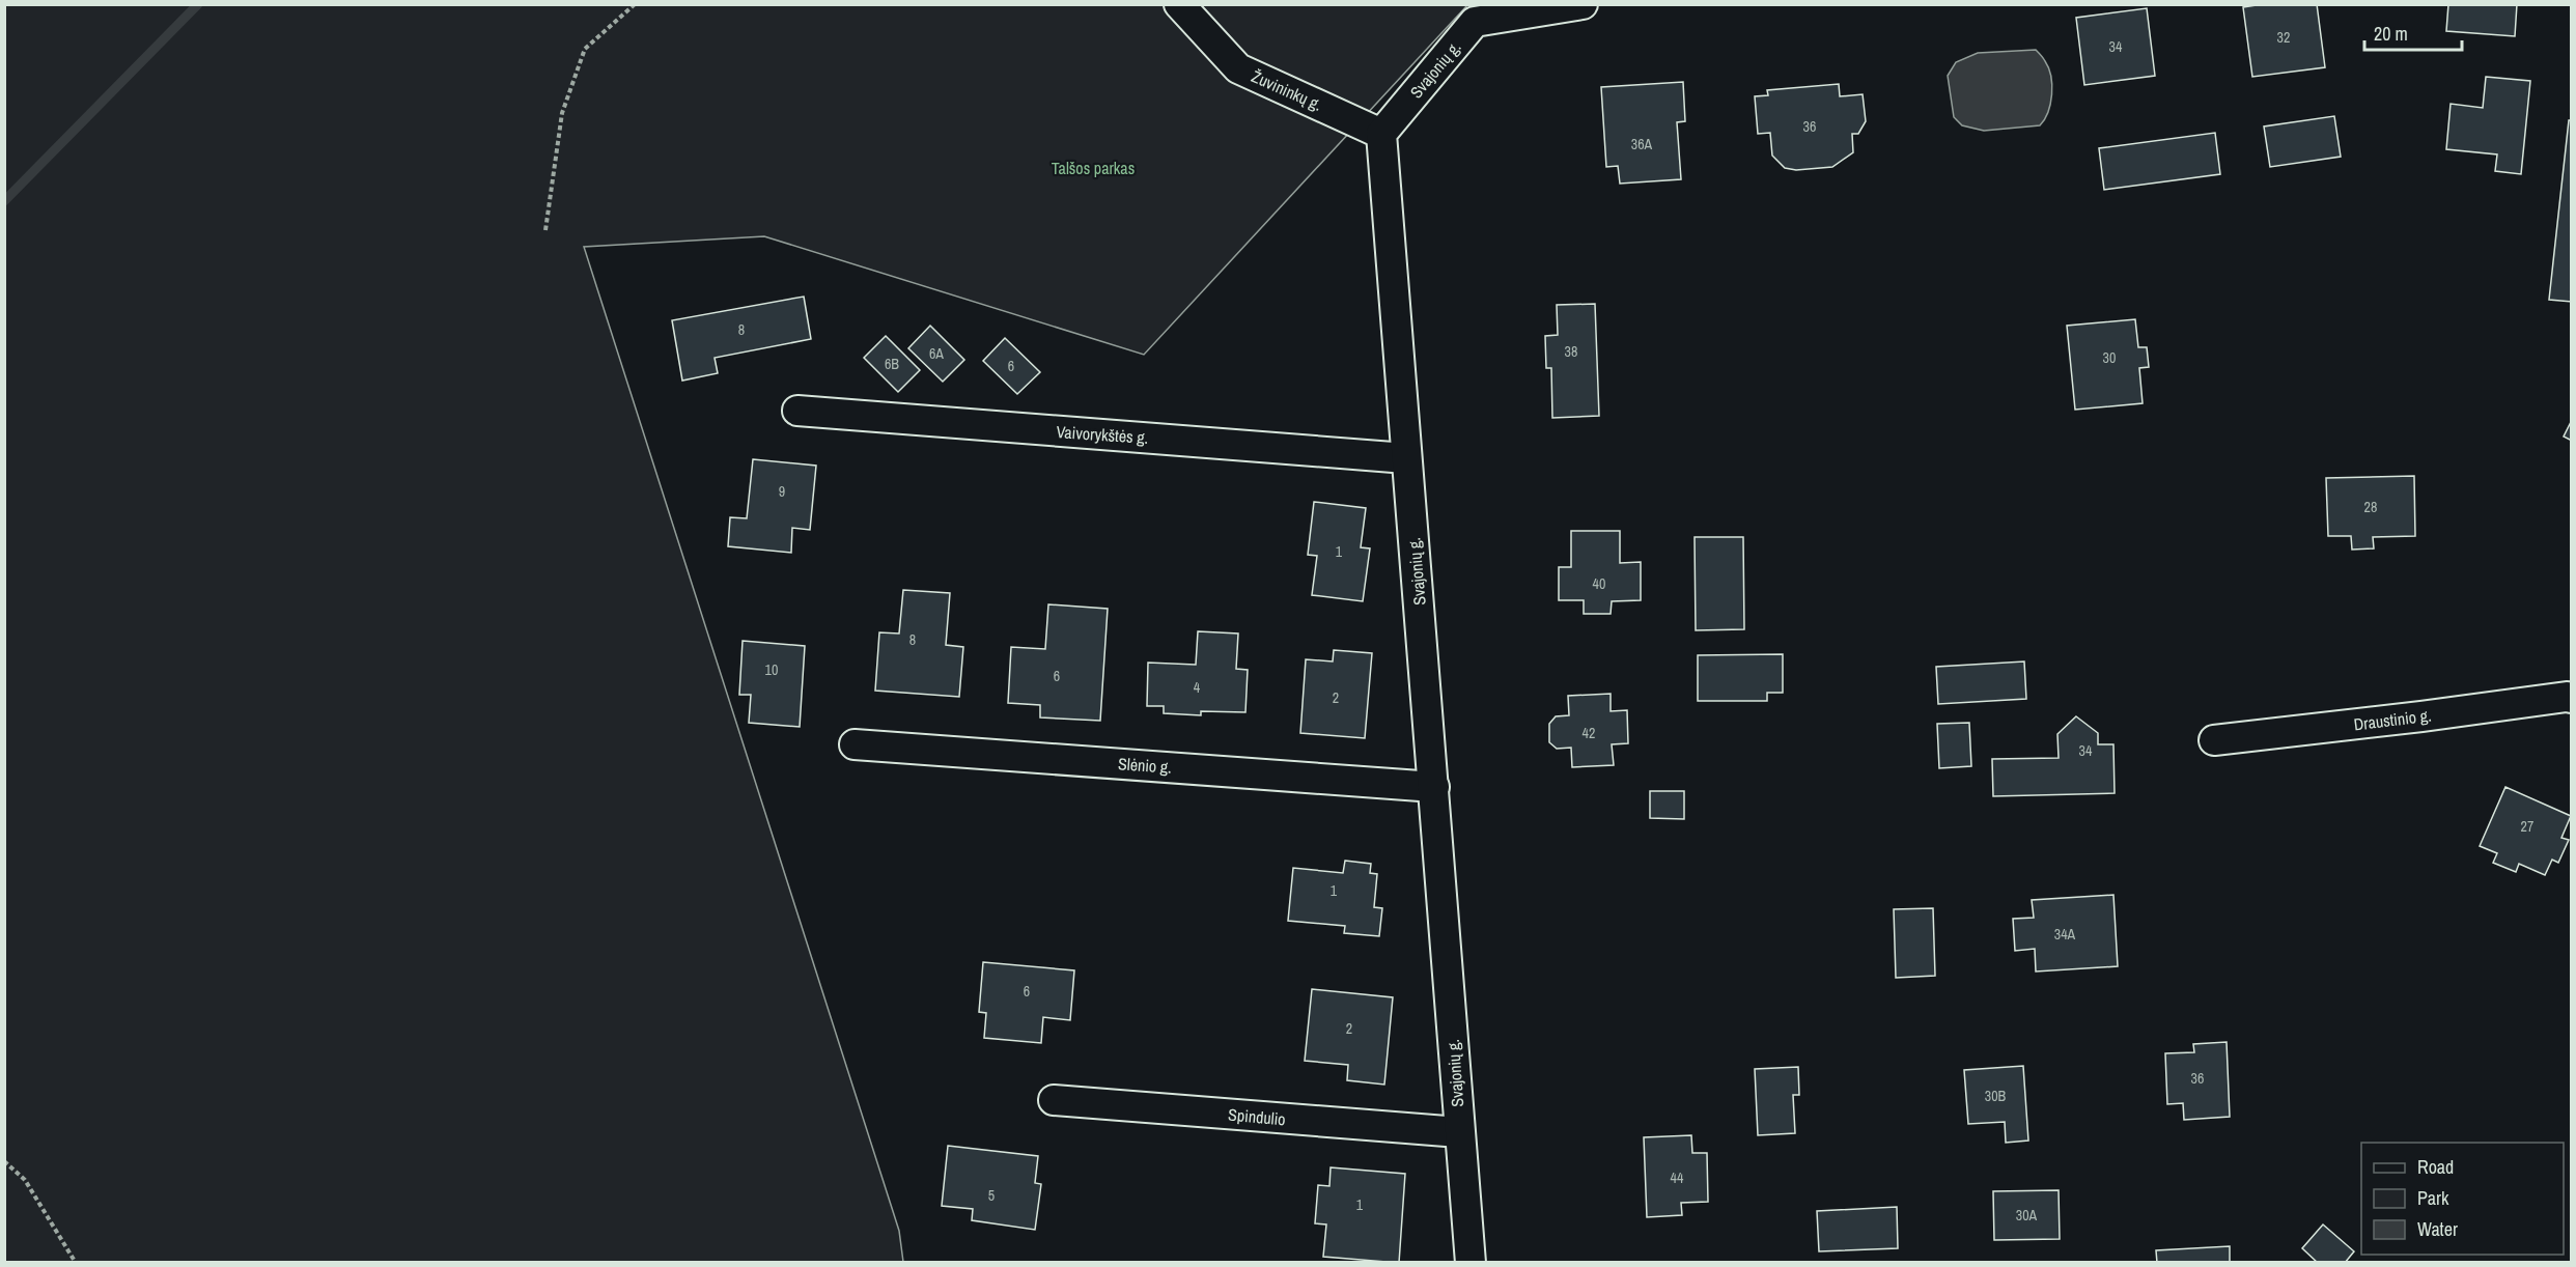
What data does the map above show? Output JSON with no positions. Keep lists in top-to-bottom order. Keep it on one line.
{"streets":{"street":["Svajonių g.","Žuvininkų g.","Vaivorykštės g.","Draustinio g.","Slėnio g.","Spindulio"]},"crossings":[["Svajonių g.","Žuvininkų g."],["Svajonių g.","Vaivorykštės g."],["Svajonių g.","Slėnio g."],["Svajonių g.","Spindulio"]],"parks":["Talšos parkas"],"house_numbers":["32","34","36","36A","8","38","6A","30","6B","6","9","28","1","40","8","10","6","4","2","42","34","27","1","34A","6","2","36","30B","44","5","1","30A"],"legend":["Road","Park","Water"],"scale_bar":"20 m"}
